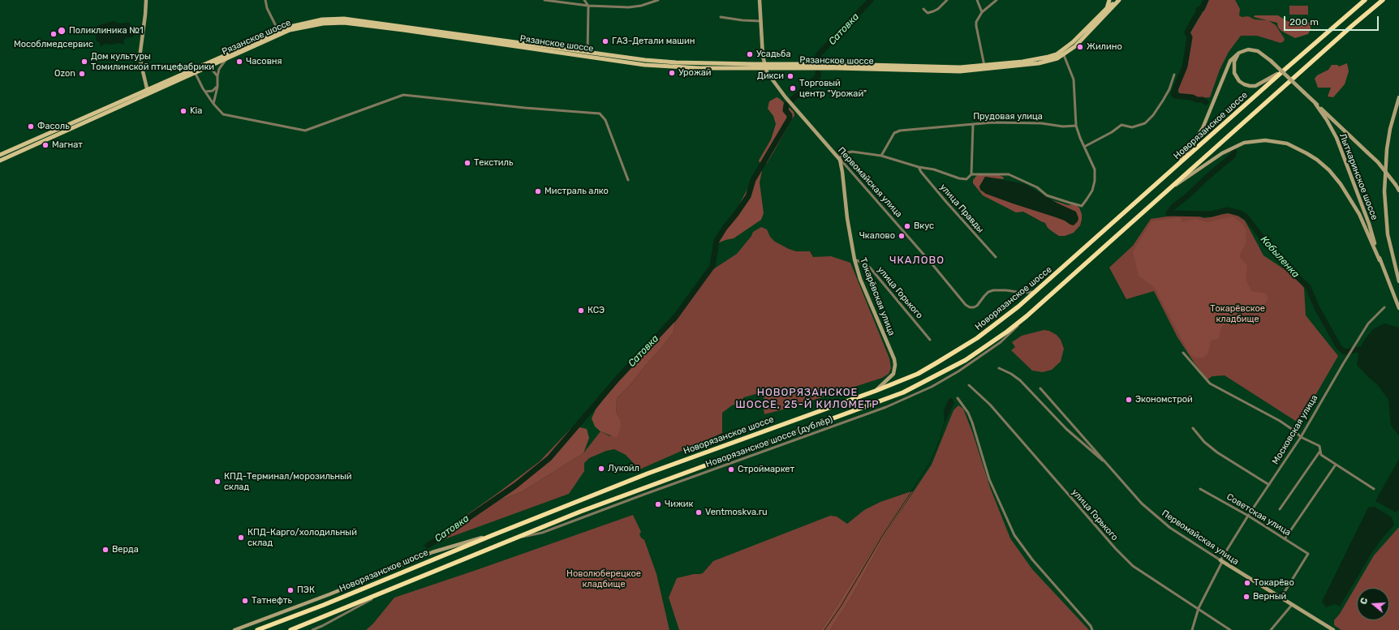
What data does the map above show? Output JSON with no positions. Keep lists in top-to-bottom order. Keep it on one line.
{"streets":{"highway":["Новорязанское шоссе"],"main road":["Рязанское шоссе","Лыткаринское шоссе","Первомайская улица","Токарёвская улица"],"street":["Прудовая улица","улица Правды","улица Горького","Московская улица","Новорязанское шоссе (дублёр)","Советская улица"]},"crossings":[["Рязанское шоссе","Первомайская улица"],["Новорязанское шоссе","Первомайская улица"],["Новорязанское шоссе","Токарёвская улица"],["Первомайская улица","Токарёвская улица"],["Первомайская улица","Московская улица"],["Первомайская улица","Советская улица"],["улица Горького","Токарёвская улица"],["улица Горького","Московская улица"],["Московская улица","Советская улица"]],"districts":["ЧКАЛОВО","НОВОРЯЗАНСКОЕ ШОССЕ, 25-Й КИЛОМЕТР"],"water":["Сатовка","Кобыленка"],"parks":["Токарёвское кладбище","Новолюберецкое кладбище"],"places":["Поликлиника №1","Мособлмедсервис","ГАЗ-Детали машин","Жилино","Усадьба","Дом культуры Томилинской птицефабрики","Часовня","Урожай","Ozon","Дикси","Торговый центр \"Урожай\"","Kia","Фасоль","Магнат","Текстиль","Мистраль алко","Вкус","Чкалово","КСЭ","Экономстрой","Лукойл","Строймаркет","КПД-Терминал/морозильный склад","Чижик","Ventmoskva.ru","КПД-Карго/холодильный склад","Верда","Токарёво","ПЭК","Верный","Татнефть"],"scale_bar":"200 m","north":"left"}
